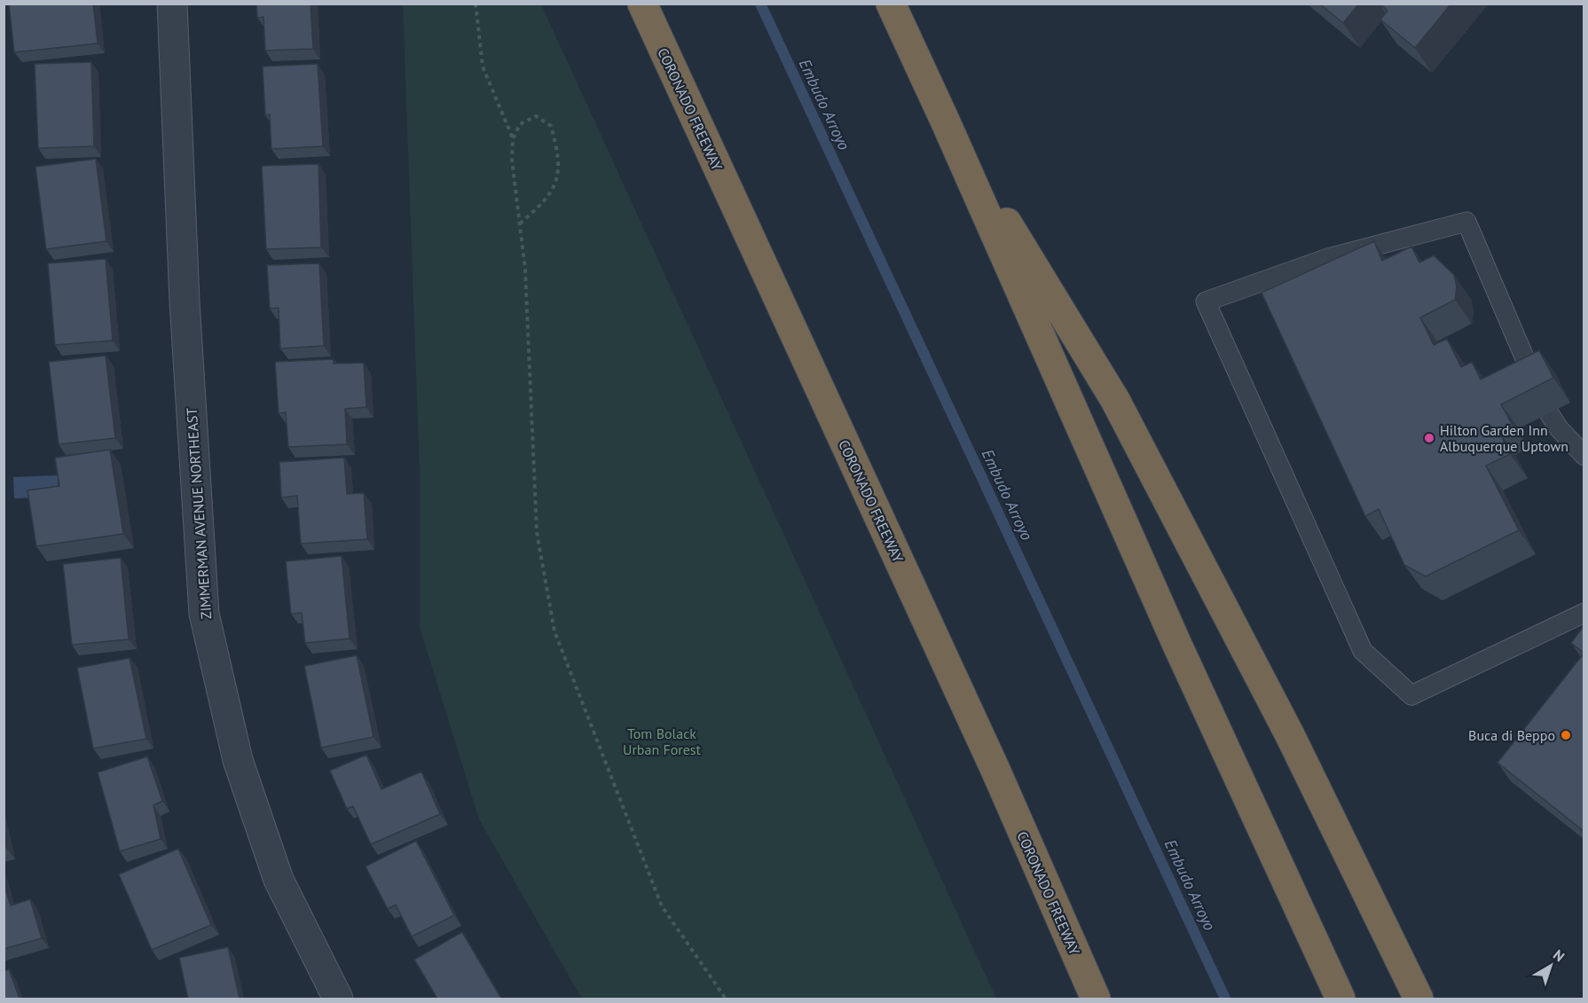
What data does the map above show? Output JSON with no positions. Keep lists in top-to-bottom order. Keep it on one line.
{"streets":{"highway":["CORONADO FREEWAY"],"street":["ZIMMERMAN AVENUE NORTHEAST"]},"water":["Embudo Arroyo"],"parks":["Tom Bolack Urban Forest"],"places":["Hilton Garden Inn Albuquerque Uptown","Buca di Beppo"],"north":"top right"}
